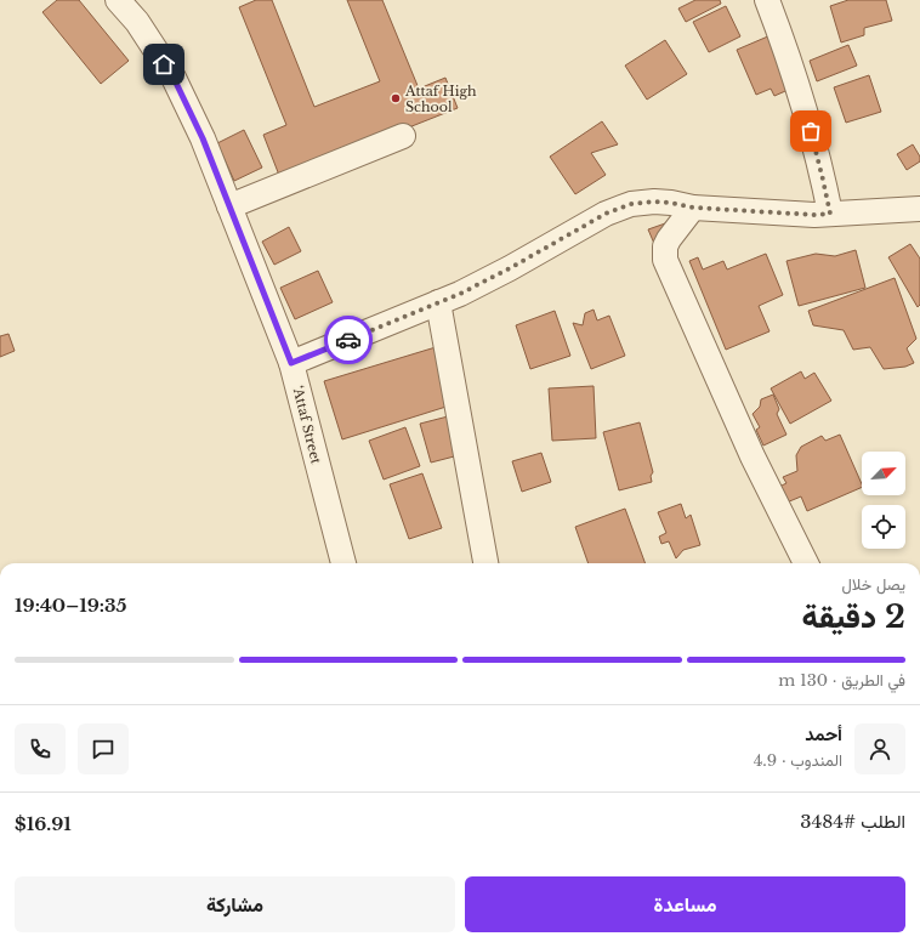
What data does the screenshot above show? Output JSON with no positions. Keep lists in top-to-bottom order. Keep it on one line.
{"streets":{"street":["‘Attaf Street"]},"places":["Attaf High School"],"north":"top right","page":{"heading":["2 دقيقة","يصل خلال","19:35–19:40"],"panel":["أحمد","المندوب · 4.9","الطلب #3484","$16.91"],"bar":"في الطريق · 130 m","buttons":["مساعدة","مشاركة"]}}
